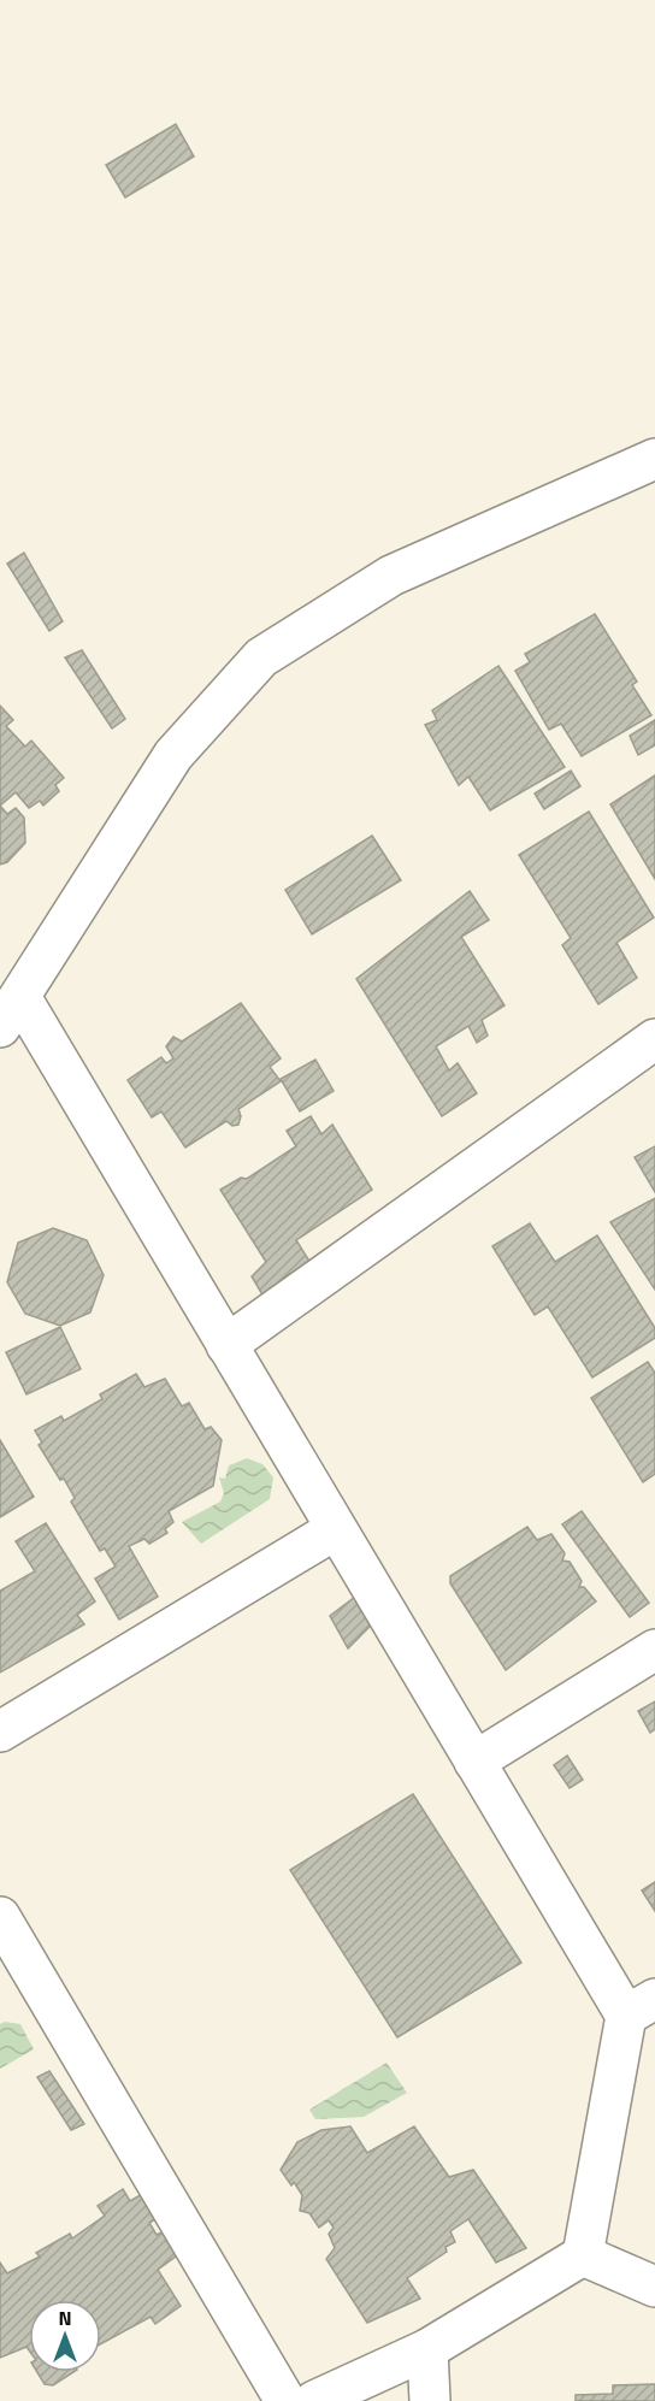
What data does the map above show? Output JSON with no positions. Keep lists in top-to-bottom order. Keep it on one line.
{"north":"top"}
